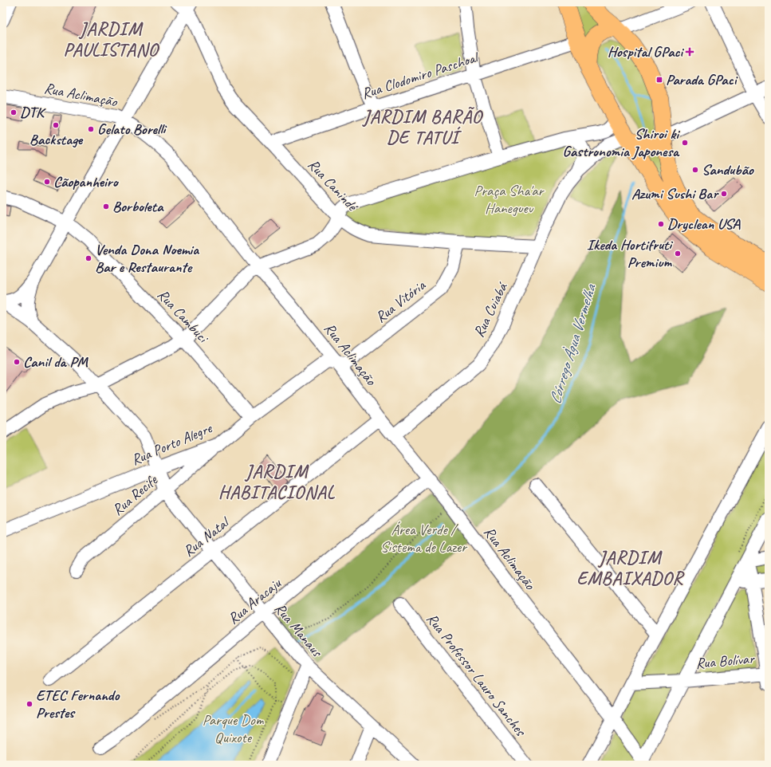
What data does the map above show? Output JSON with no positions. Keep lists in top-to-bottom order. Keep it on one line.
{"streets":{"street":["Rua Clodomiro Paschoal","Rua Aclimação","Rua Canindé","Rua Vitória","Rua Cuiabá","Rua Cambuci","Rua Porto Alegre","Rua Recife","Rua Natal","Rua Aracaju","Rua Manaus","Rua Bolívar","Rua Professor Lauro Sanches"]},"crossings":[["Rua Clodomiro Paschoal","Rua Canindé"],["Rua Aclimação","Rua Vitória"],["Rua Aclimação","Rua Cuiabá"],["Rua Aclimação","Rua Porto Alegre"],["Rua Aclimação","Rua Natal"],["Rua Aclimação","Rua Aracaju"],["Rua Canindé","Rua Vitória"],["Rua Canindé","Rua Cuiabá"],["Rua Vitória","Rua Porto Alegre"],["Rua Cambuci","Rua Porto Alegre"],["Rua Porto Alegre","Rua Recife"],["Rua Porto Alegre","Rua Manaus"],["Rua Recife","Rua Manaus"],["Rua Natal","Rua Manaus"],["Rua Aracaju","Rua Manaus"]],"districts":["JARDIM PAULISTANO","JARDIM BARÃO DE TATUÍ","JARDIM HABITACIONAL","JARDIM EMBAIXADOR"],"water":["Córrego Àgua Vermelha"],"parks":["Praça Sha'ar Haneguev","Área Verde / Sistema de Lazer","Parque Dom Quixote"],"places":{"health":["Hospital GPaci"],"transit":["Parada GPaci"],"other":["DTK","Backstage","Gelato Borelli","Shiroi ki Gastronomia Japonesa","Sandubão","Cãopanheiro","Azumi Sushi Bar","Borboleta","Dryclean USA","Ikeda Hortifruti Premium","Venda Dona Noemia Bar e Restaurante","Canil da PM","ETEC Fernando Prestes"]}}
